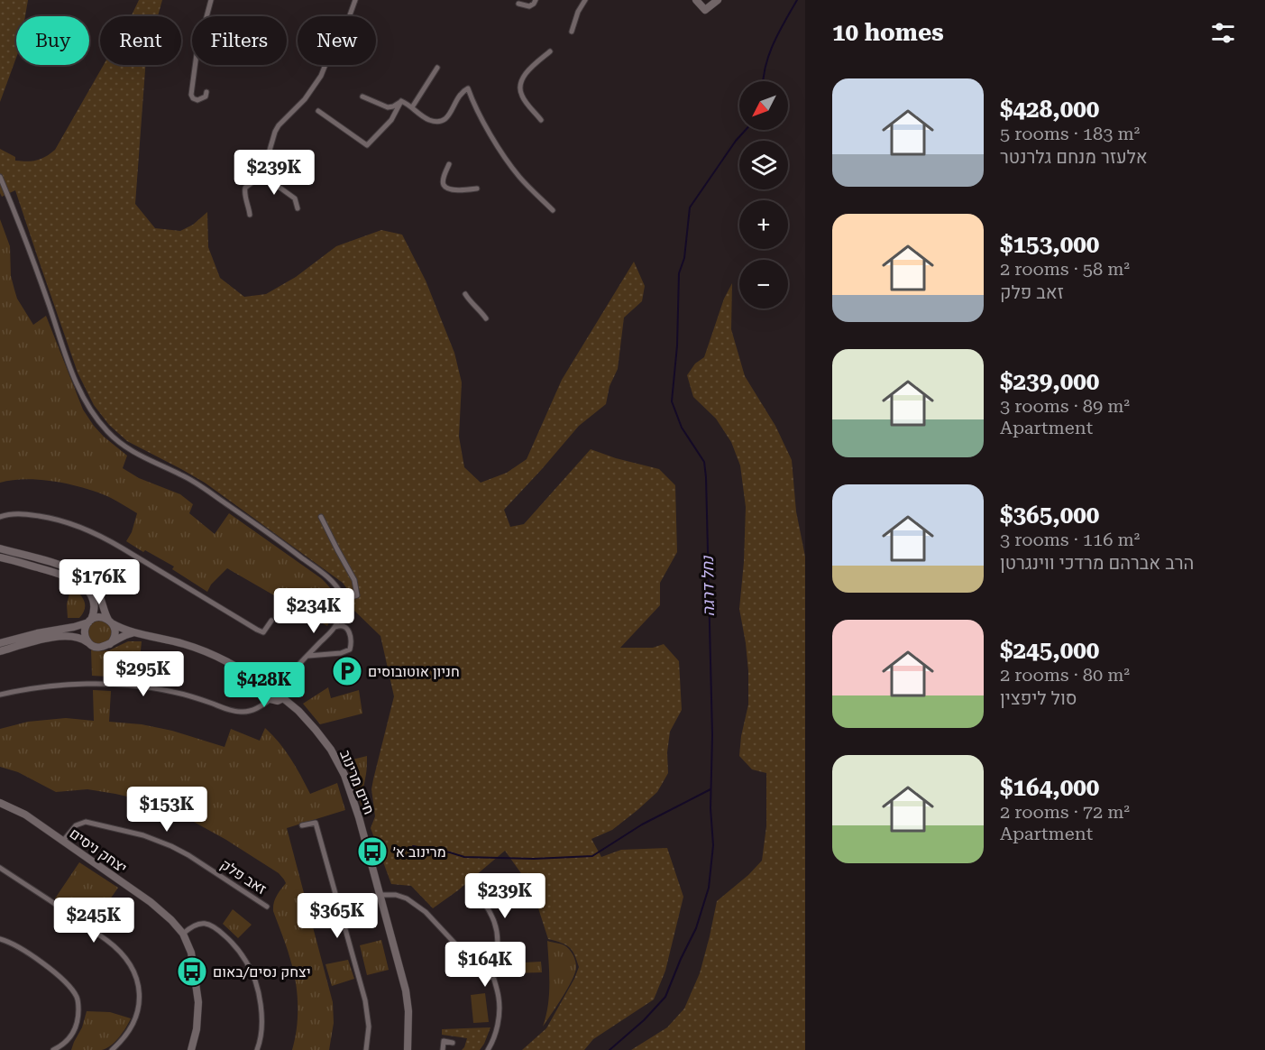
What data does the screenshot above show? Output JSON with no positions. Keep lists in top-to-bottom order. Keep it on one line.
{"streets":{"street":["חיים מרינוב","יצחק ניסים","זאב פלק"]},"crossings":[["יצחק ניסים","זאב פלק"]],"water":["נחל דרגה"],"places":{"parking":["חניון אוטובוסים"],"bus stop":["מרינוב א׳","יצחק נסים/באום"]},"north":"bottom left","page":{"heading":"10 homes","chip":["Buy","Rent","Filters","New"],"list":[{"name":"$428,000","note":"5 rooms · 183 m² · אלעזר מנחם גלרנטר"},{"name":"$153,000","note":"2 rooms · 58 m² · זאב פלק"},{"name":"$239,000","note":"3 rooms · 89 m² · Apartment"},{"name":"$365,000","note":"3 rooms · 116 m² · הרב אברהם מרדכי ווינגרטן"},{"name":"$245,000","note":"2 rooms · 80 m² · סול ליפצין"},{"name":"$164,000","note":"2 rooms · 72 m² · Apartment"}],"map_buttons":["+","−"],"price":["$239K","$176K","$234K","$295K","$428K","$153K","$239K","$365K","$245K","$164K"]}}
